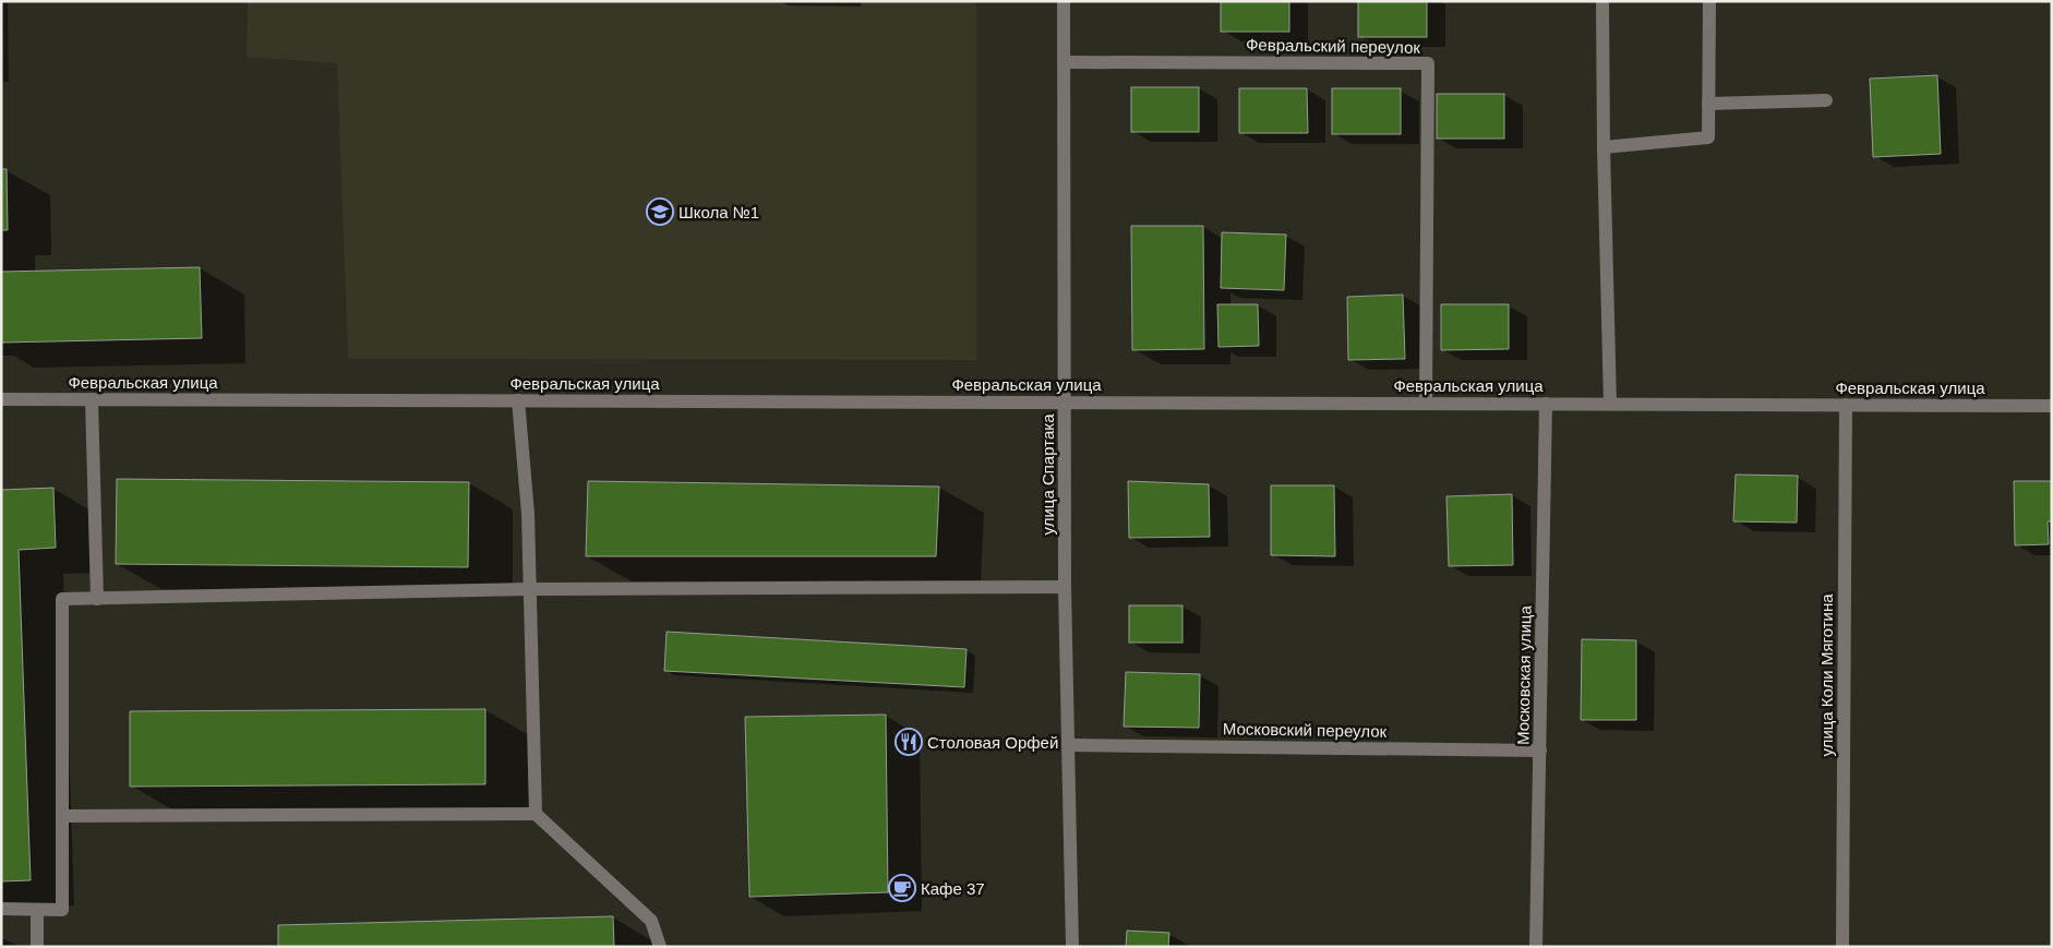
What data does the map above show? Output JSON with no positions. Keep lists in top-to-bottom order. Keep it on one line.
{"streets":{"street":["Февральский переулок","Февральская улица","улица Спартака","Московская улица","улица Коли Мяготина","Московский переулок"]},"crossings":[["Февральский переулок","Февральская улица"],["Февральский переулок","улица Спартака"],["Февральская улица","улица Спартака"],["Февральская улица","Московская улица"],["Февральская улица","улица Коли Мяготина"],["улица Спартака","Московский переулок"],["Московская улица","Московский переулок"]],"places":{"school or university":["Школа №1"],"restaurant":["Столовая Орфей"],"cafe":["Кафе 37"]}}
